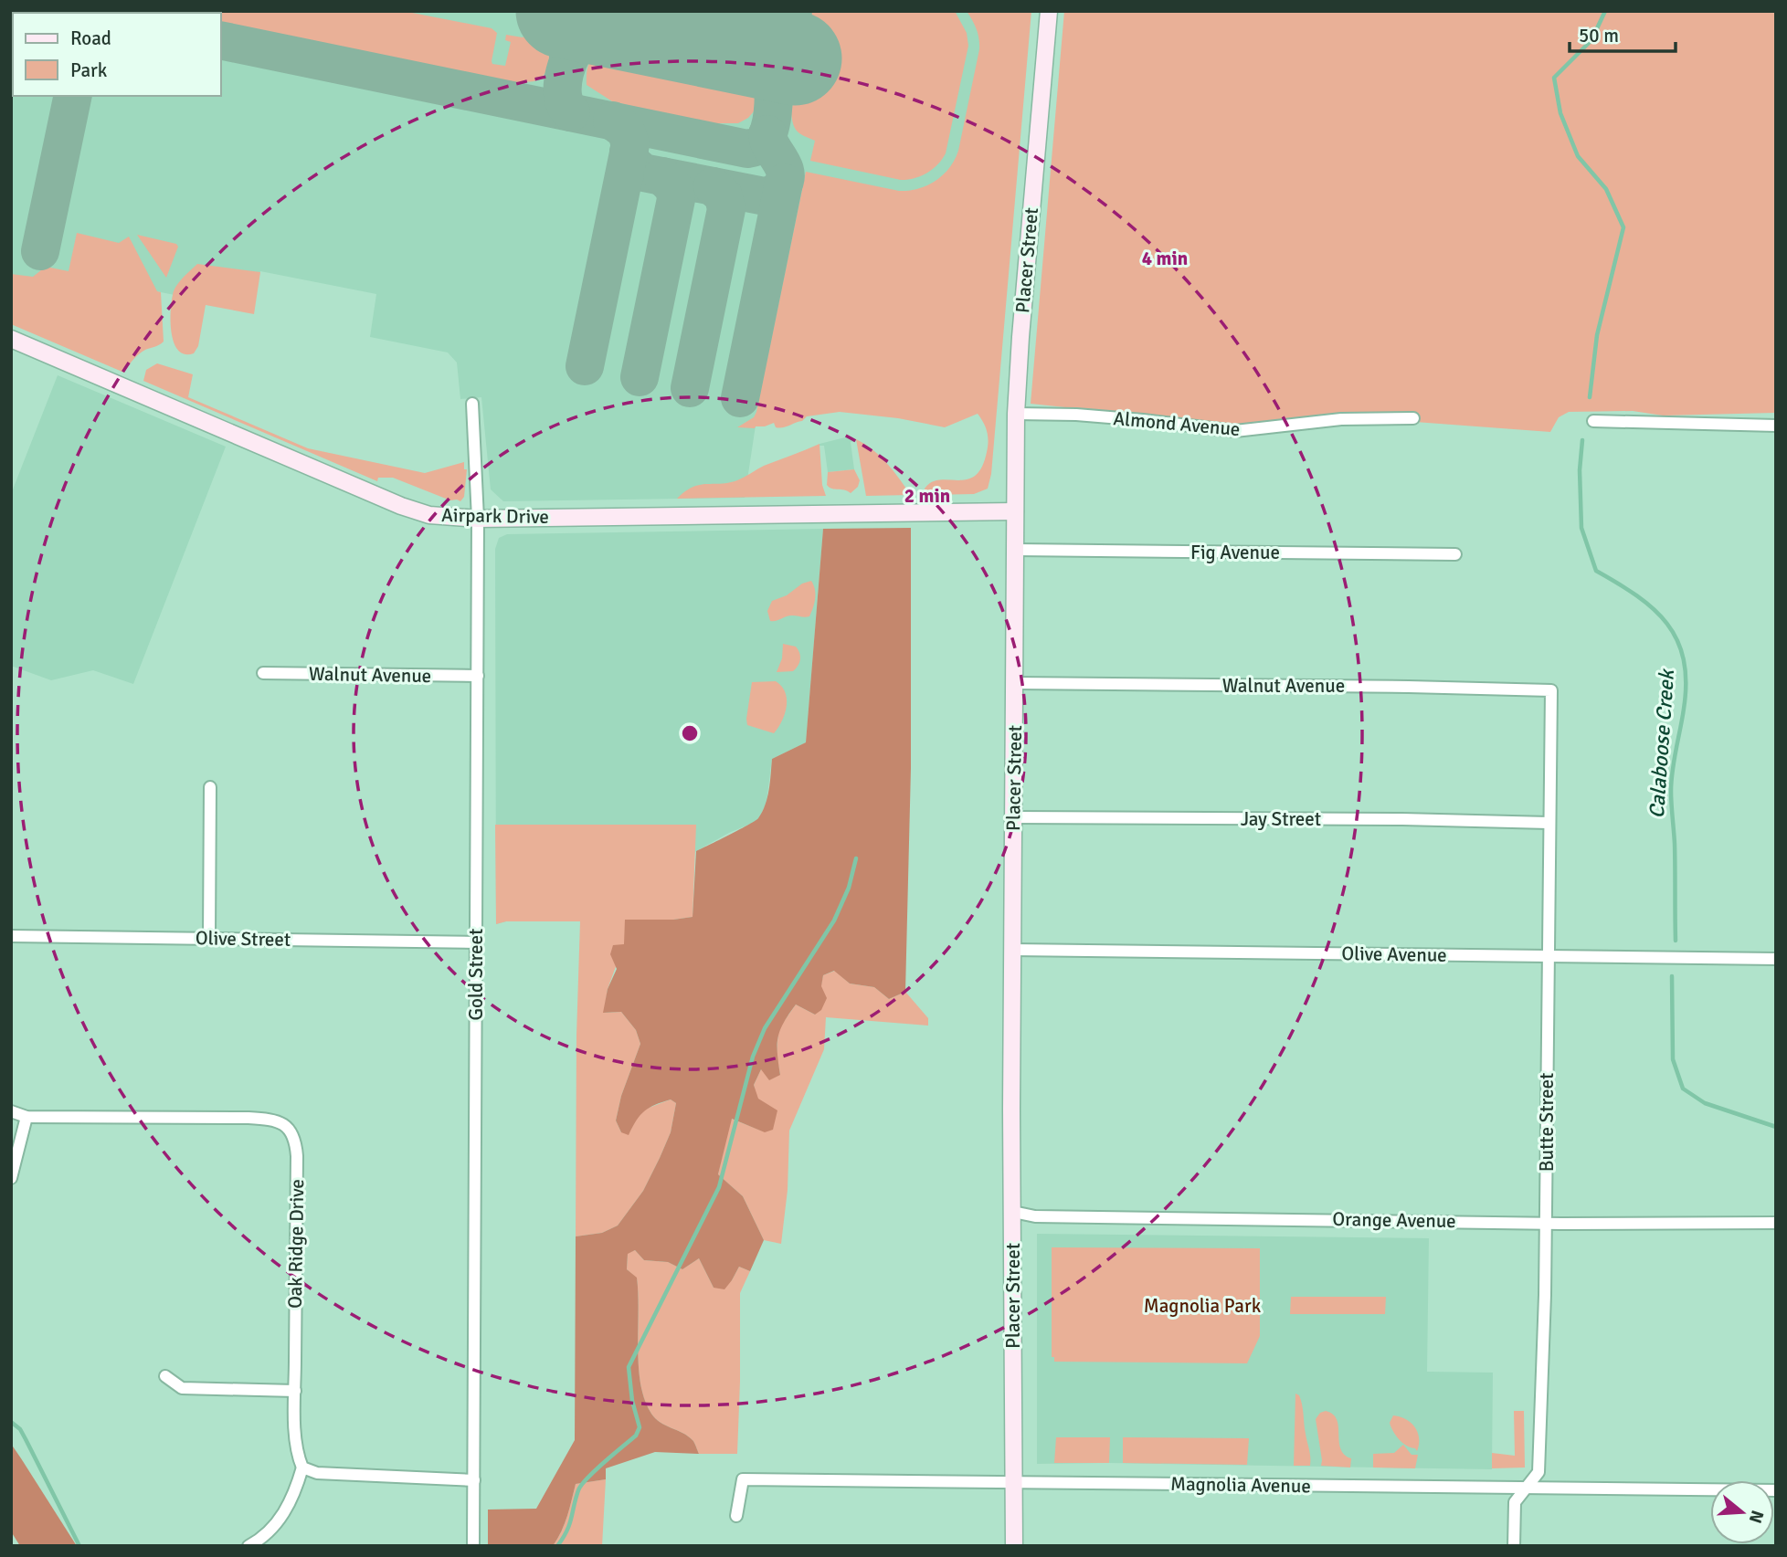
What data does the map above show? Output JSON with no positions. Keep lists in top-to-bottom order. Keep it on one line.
{"streets":{"main road":["Placer Street","Airpark Drive"],"street":["Almond Avenue","Fig Avenue","Walnut Avenue","Jay Street","Olive Street","Olive Avenue","Gold Street","Butte Street","Orange Avenue","Oak Ridge Drive","Magnolia Avenue"]},"crossings":[["Placer Street","Almond Avenue"],["Placer Street","Airpark Drive"],["Placer Street","Fig Avenue"],["Placer Street","Walnut Avenue"],["Placer Street","Jay Street"],["Placer Street","Olive Avenue"],["Placer Street","Orange Avenue"],["Placer Street","Magnolia Avenue"],["Airpark Drive","Gold Street"],["Walnut Avenue","Gold Street"],["Walnut Avenue","Butte Street"],["Jay Street","Butte Street"],["Olive Street","Gold Street"],["Olive Avenue","Butte Street"],["Butte Street","Orange Avenue"],["Butte Street","Magnolia Avenue"]],"water":["Calaboose Creek"],"parks":["Magnolia Park"],"legend":["Road","Park"],"scale_bar":"50 m","north":"right","rings":["4 min","2 min"]}
